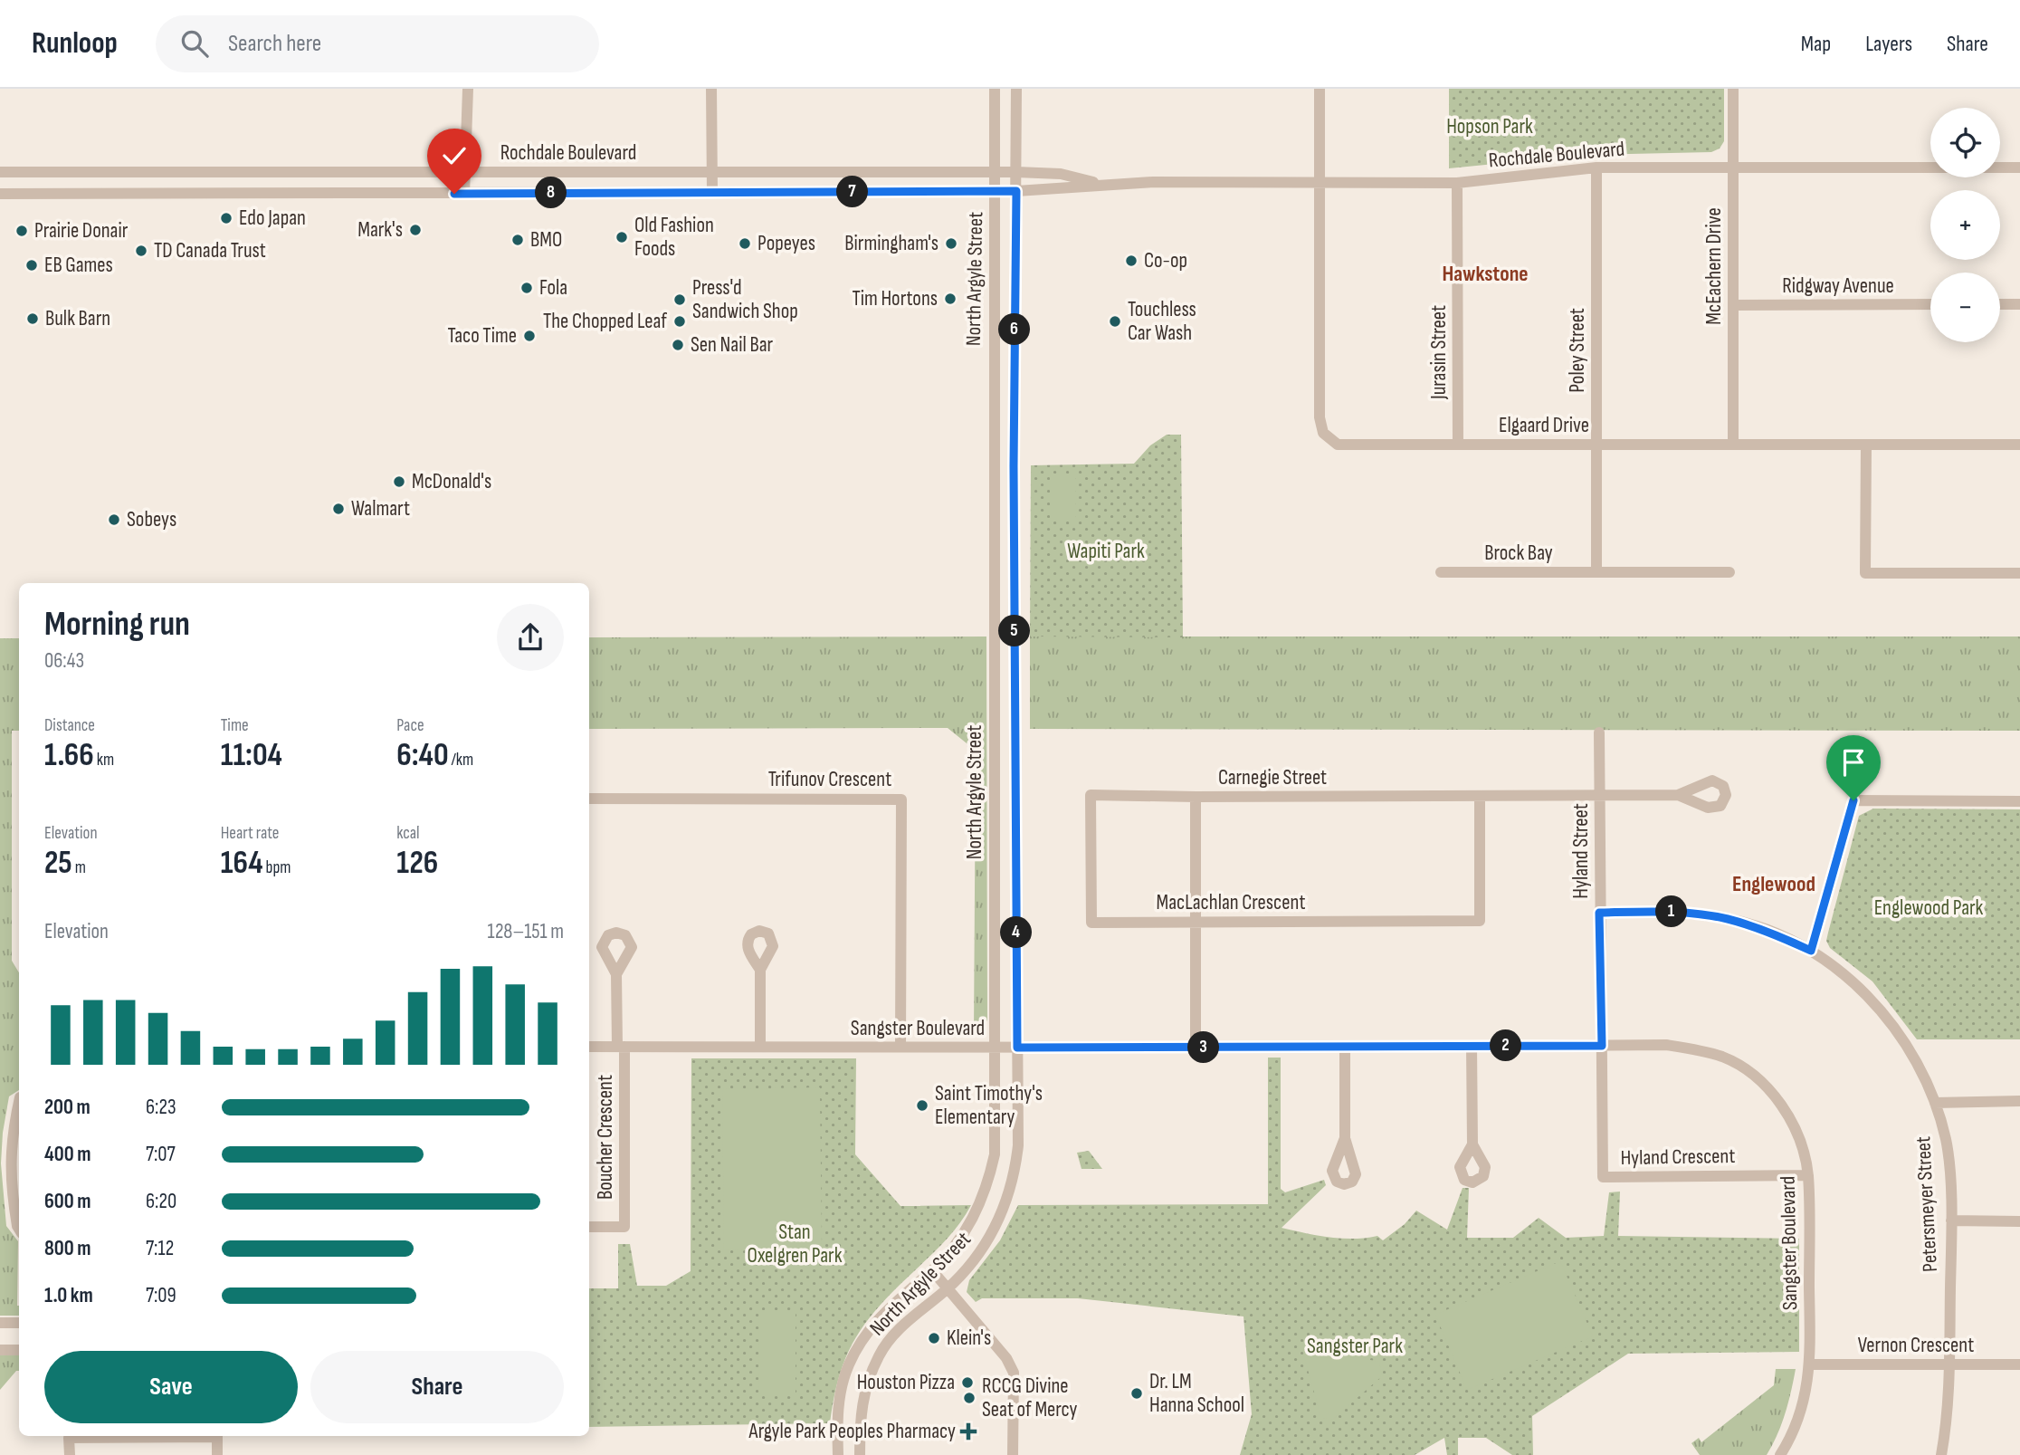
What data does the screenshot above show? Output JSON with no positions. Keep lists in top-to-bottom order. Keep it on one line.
{"streets":{"street":["Rochdale Boulevard","McEachern Drive","North Argyle Street","Ridgway Avenue","Poley Street","Jurasin Street","Elgaard Drive","Brock Bay","Carnegie Street","Trifunov Crescent","Hyland Street","MacLachlan Crescent","Sangster Boulevard","Boucher Crescent","Hyland Crescent","Petersmeyer Street","Vernon Crescent"]},"crossings":[["Rochdale Boulevard","McEachern Drive"],["Rochdale Boulevard","North Argyle Street"],["Rochdale Boulevard","Poley Street"],["Rochdale Boulevard","Jurasin Street"],["Rochdale Boulevard","Elgaard Drive"],["McEachern Drive","Ridgway Avenue"],["McEachern Drive","Elgaard Drive"],["North Argyle Street","Sangster Boulevard"],["Poley Street","Elgaard Drive"],["Poley Street","Brock Bay"],["Jurasin Street","Elgaard Drive"],["Carnegie Street","Hyland Street"],["Carnegie Street","MacLachlan Crescent"],["Carnegie Street","Sangster Boulevard"],["Trifunov Crescent","Sangster Boulevard"],["Hyland Street","Sangster Boulevard"],["Hyland Street","Hyland Crescent"],["Hyland Street","Petersmeyer Street"],["Sangster Boulevard","Boucher Crescent"],["Sangster Boulevard","Hyland Crescent"],["Sangster Boulevard","Vernon Crescent"],["Petersmeyer Street","Vernon Crescent"]],"districts":["Hawkstone","Englewood"],"parks":["Hopson Park","Wapiti Park","Englewood Park","Stan Oxelgren Park","Sangster Park"],"places":{"other":["Edo Japan","Mark's","Prairie Donair","Old Fashion Foods","BMO","Popeyes","Birmingham's","TD Canada Trust","Co-op","EB Games","Fola","Tim Hortons","Press'd Sandwich Shop","Bulk Barn","The Chopped Leaf","Touchless Car Wash","Taco Time","Sen Nail Bar","McDonald's","Walmart","Sobeys","Saint Timothy's Elementary","Klein's","Houston Pizza","Dr. LM Hanna School","RCCG Divine Seat of Mercy"],"health":["Argyle Park Peoples Pharmacy"]},"page":{"header":"Runloop","search":"Search here","nav":["Map","Layers","Share"],"map_buttons":["+","−"],"pins":["7","8","6","5","1","4","2","3"],"heading":["Morning run","06:43"],"stats":[["Distance","1.66 km"],["Time","11:04"],["Pace","6:40 /km"],["Elevation","25 m"],["Heart rate","164 bpm"],["kcal","126"]],"chart":["Elevation","128–151 m"],"list":[{"name":"200 m","note":"6:23"},{"name":"400 m","note":"7:07"},{"name":"600 m","note":"6:20"},{"name":"800 m","note":"7:12"},{"name":"1.0 km","note":"7:09"}],"buttons":["Save","Share"]}}
